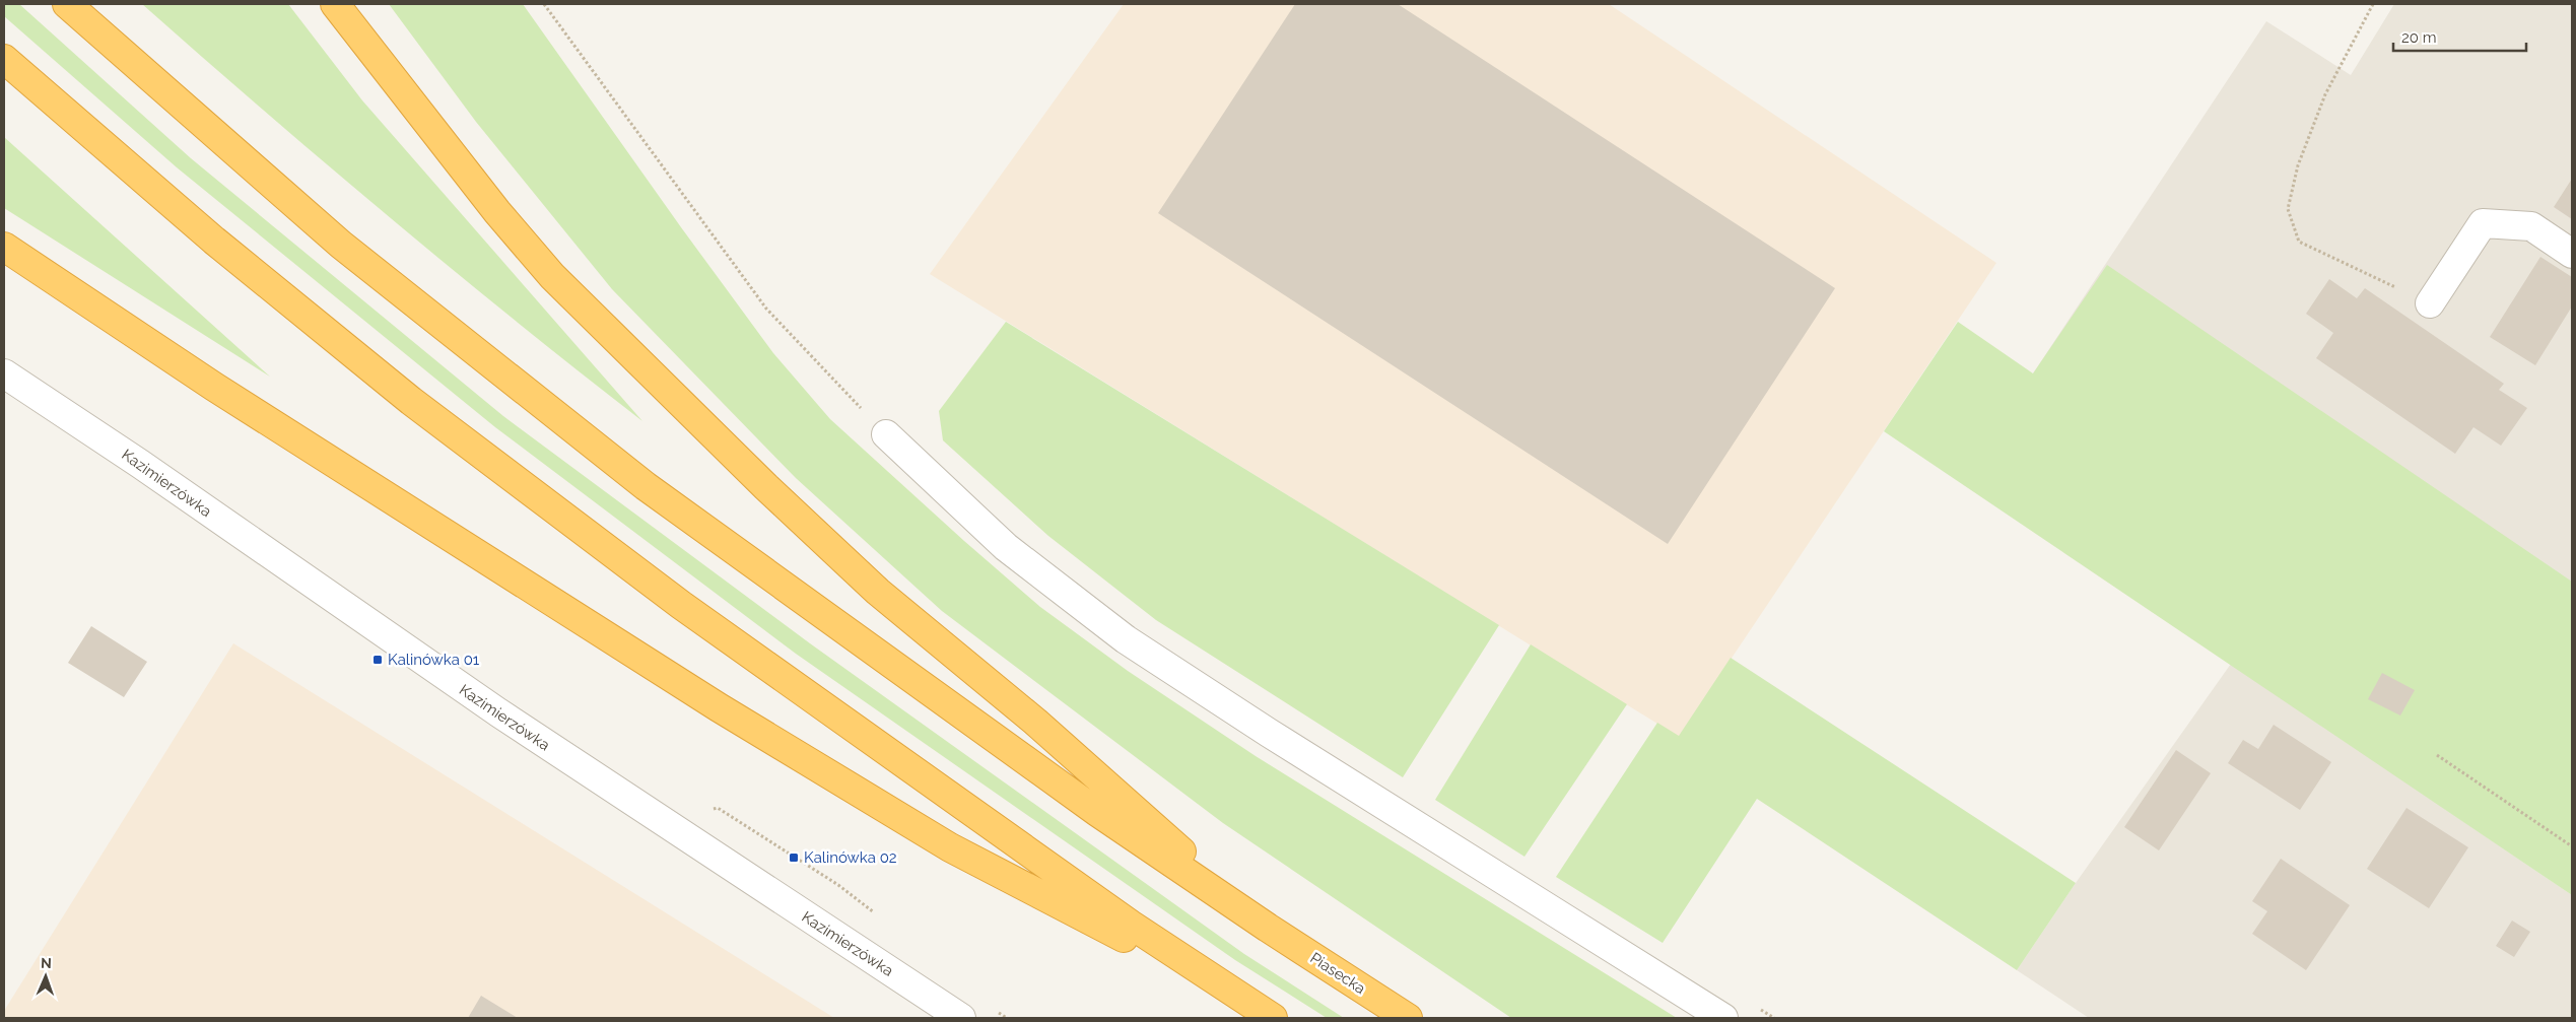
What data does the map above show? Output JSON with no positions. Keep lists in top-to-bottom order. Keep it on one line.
{"streets":{"highway":["Piasecka"],"street":["Kazimierzówka"]},"places":{"transit":["Kalinówka 01","Kalinówka 02"]},"scale_bar":"20 m","north":"top"}
